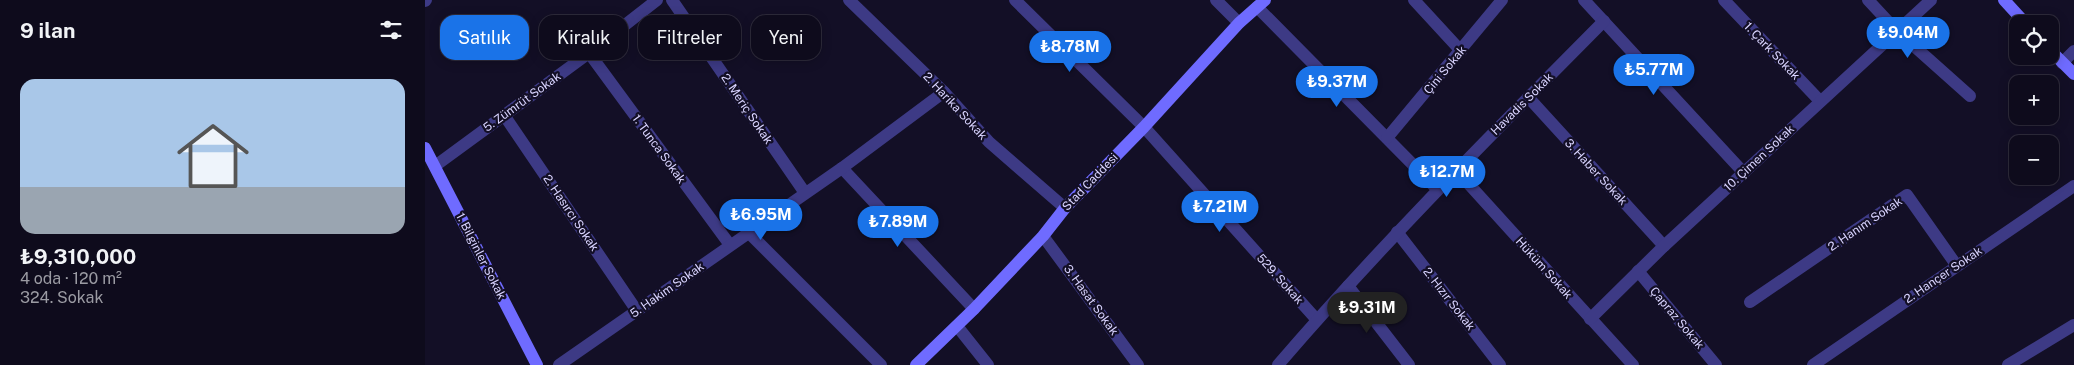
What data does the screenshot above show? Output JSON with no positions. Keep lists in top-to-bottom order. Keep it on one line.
{"streets":{"street":["1. Çark Sokak","Çini Sokak","5. Zümrüt Sokak","Havadis Sokak","2. Harika Sokak","2. Meriç Sokak","1. Tunca Sokak","10. Çimen Sokak","3. Haber Sokak","Stad Caddesi","2. Hasırcı Sokak","2. Hanım Sokak","1. Bilginler Sokak","Hüküm Sokak","2. Hançer Sokak","529. Sokak","5. Hakim Sokak","2. Hızır Sokak","3. Hasat Sokak","Çapraz Sokak"]},"crossings":[["1. Çark Sokak","10. Çimen Sokak"],["5. Zümrüt Sokak","2. Hasırcı Sokak"],["5. Zümrüt Sokak","1. Bilginler Sokak"],["Havadis Sokak","3. Haber Sokak"],["Havadis Sokak","Hüküm Sokak"],["Havadis Sokak","529. Sokak"],["Havadis Sokak","2. Hızır Sokak"],["2. Harika Sokak","Stad Caddesi"],["2. Harika Sokak","5. Hakim Sokak"],["2. Meriç Sokak","5. Hakim Sokak"],["1. Tunca Sokak","5. Hakim Sokak"],["10. Çimen Sokak","3. Haber Sokak"],["10. Çimen Sokak","Hüküm Sokak"],["10. Çimen Sokak","Çapraz Sokak"],["Stad Caddesi","529. Sokak"],["Stad Caddesi","3. Hasat Sokak"],["2. Hasırcı Sokak","5. Hakim Sokak"],["2. Hanım Sokak","2. Hançer Sokak"]],"page":{"heading":"9 ilan","map_buttons":["+","−"],"chip":["Satılık","Kiralık","Filtreler","Yeni"],"price":["₺9.04M","₺8.78M","₺5.77M","₺9.37M","₺12.7M","₺7.21M","₺6.95M","₺7.89M","₺9.31M"],"list":[{"name":"₺9,310,000","note":"4 oda · 120 m² · 324. Sokak"}]}}
